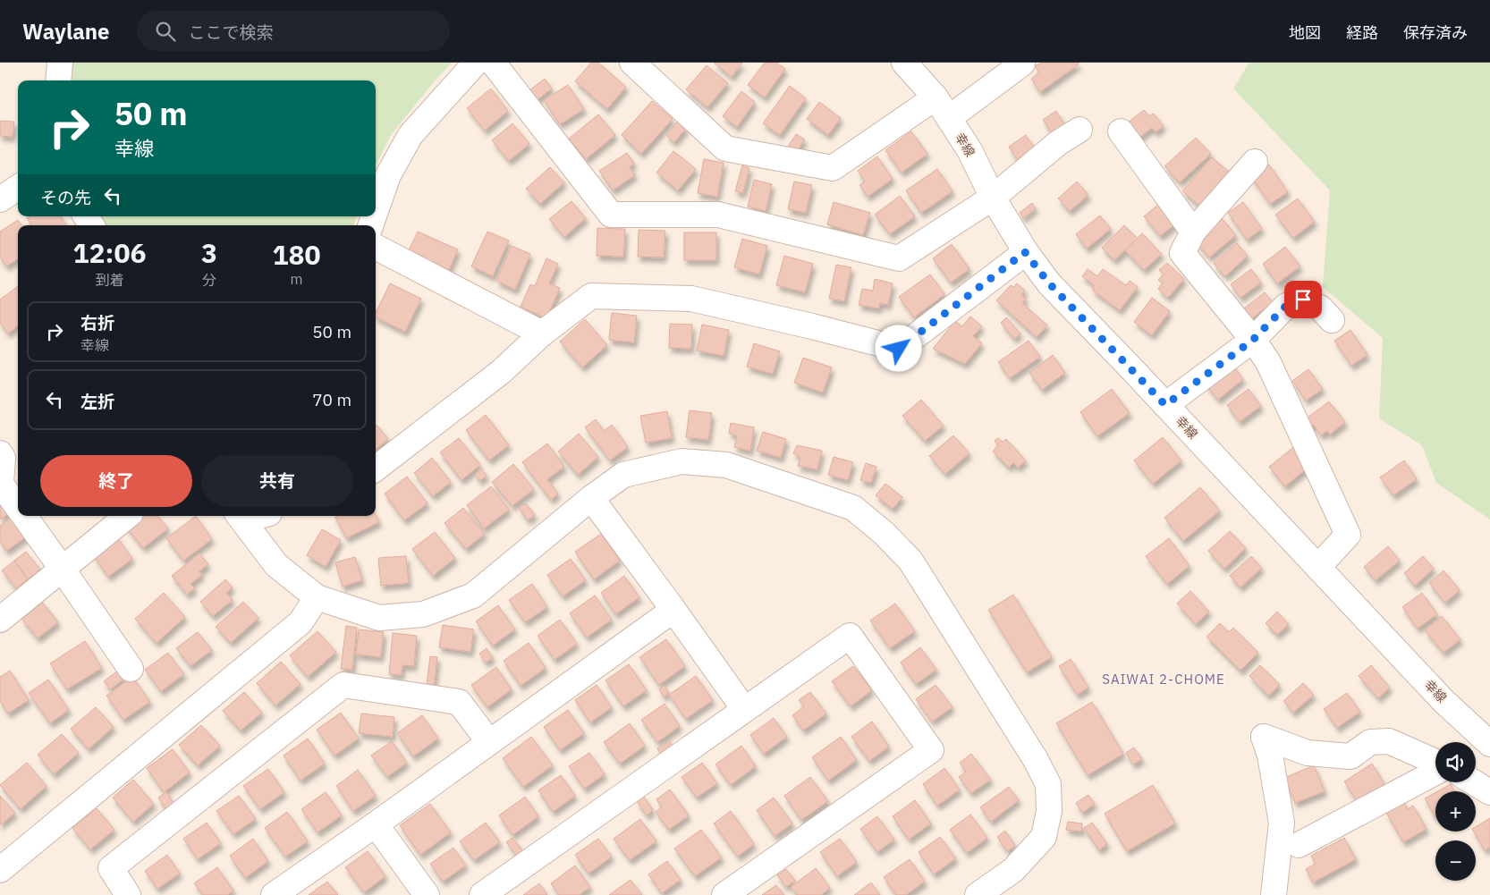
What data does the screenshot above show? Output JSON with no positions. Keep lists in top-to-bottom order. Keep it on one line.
{"streets":{"street":["幸線"]},"districts":["SAIWAI 2-CHOME"],"page":{"header":"Waylane","search":"ここで検索","nav":["地図","経路","保存済み"],"turn":["50 m","幸線"],"then":"その先","eta":["12:06","到着","3","分","180","m"],"list":[{"name":"右折","note":"幸線","value":"50 m"},{"name":"左折","value":"70 m"}],"buttons":["終了","共有"],"map_buttons":["+","−"]}}
